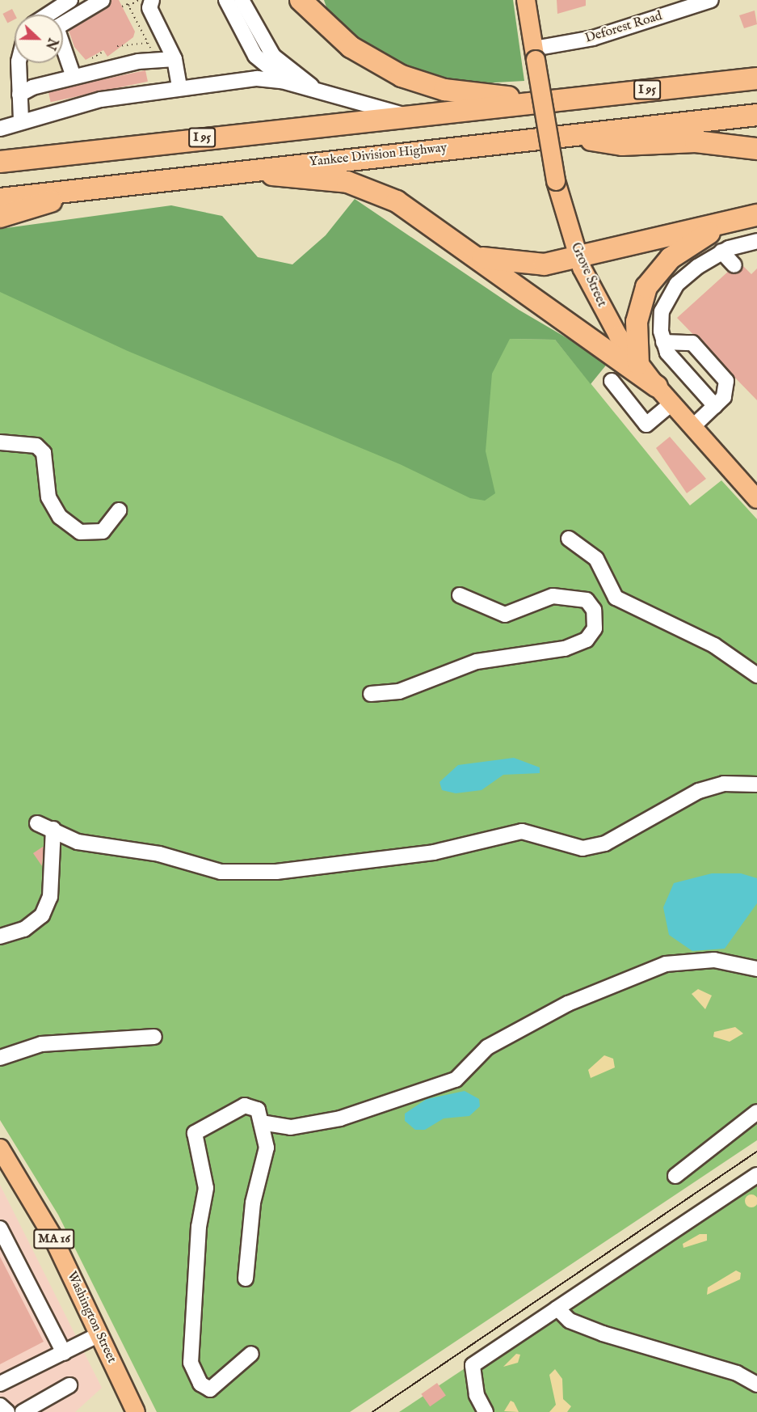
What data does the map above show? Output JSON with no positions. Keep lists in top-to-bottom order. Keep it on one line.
{"streets":{"highway":["I 95","Yankee Division Highway"],"main road":["Grove Street","MA 16","Washington Street"],"street":["Deforest Road"]},"crossings":[["Deforest Road","Grove Street"]],"north":"right"}
